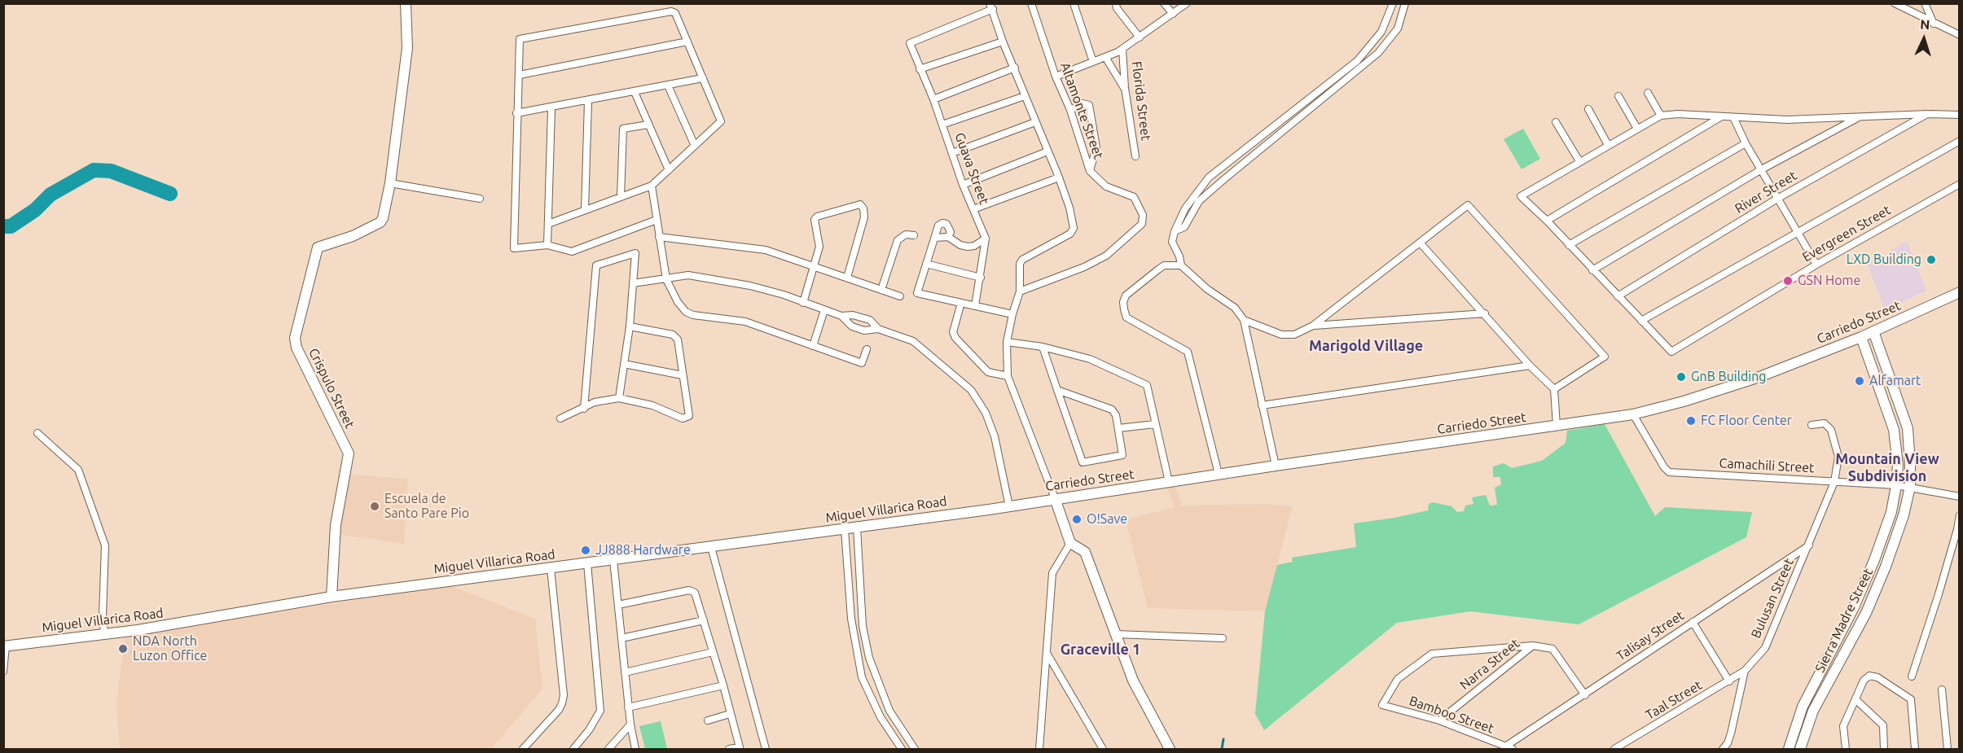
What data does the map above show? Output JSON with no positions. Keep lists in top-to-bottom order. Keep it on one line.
{"streets":{"main road":["Carriedo Street","Crispulo Street","Miguel Villarica Road","Sierra Madre Street"],"street":["Florida Street","Altamonte Street","Guava Street","River Street","Evergreen Street","Camachili Street","Bulusan Street","Talisay Street","Narra Street","Taal Street","Bamboo Street"]},"crossings":[["Carriedo Street","Camachili Street"],["Carriedo Street","Miguel Villarica Road"],["Carriedo Street","Sierra Madre Street"],["Crispulo Street","Miguel Villarica Road"],["Camachili Street","Bulusan Street"],["Camachili Street","Sierra Madre Street"],["Bulusan Street","Talisay Street"],["Bulusan Street","Taal Street"],["Talisay Street","Bamboo Street"],["Narra Street","Bamboo Street"]],"districts":["Marigold Village","Mountain View Subdivision","Graceville 1"],"places":["LXD Building","GSN Home","GnB Building","Alfamart","FC Floor Center","Escuela de Santo Pare Pio","O!Save","JJ888 Hardware","NDA North Luzon Office"],"north":"top"}
